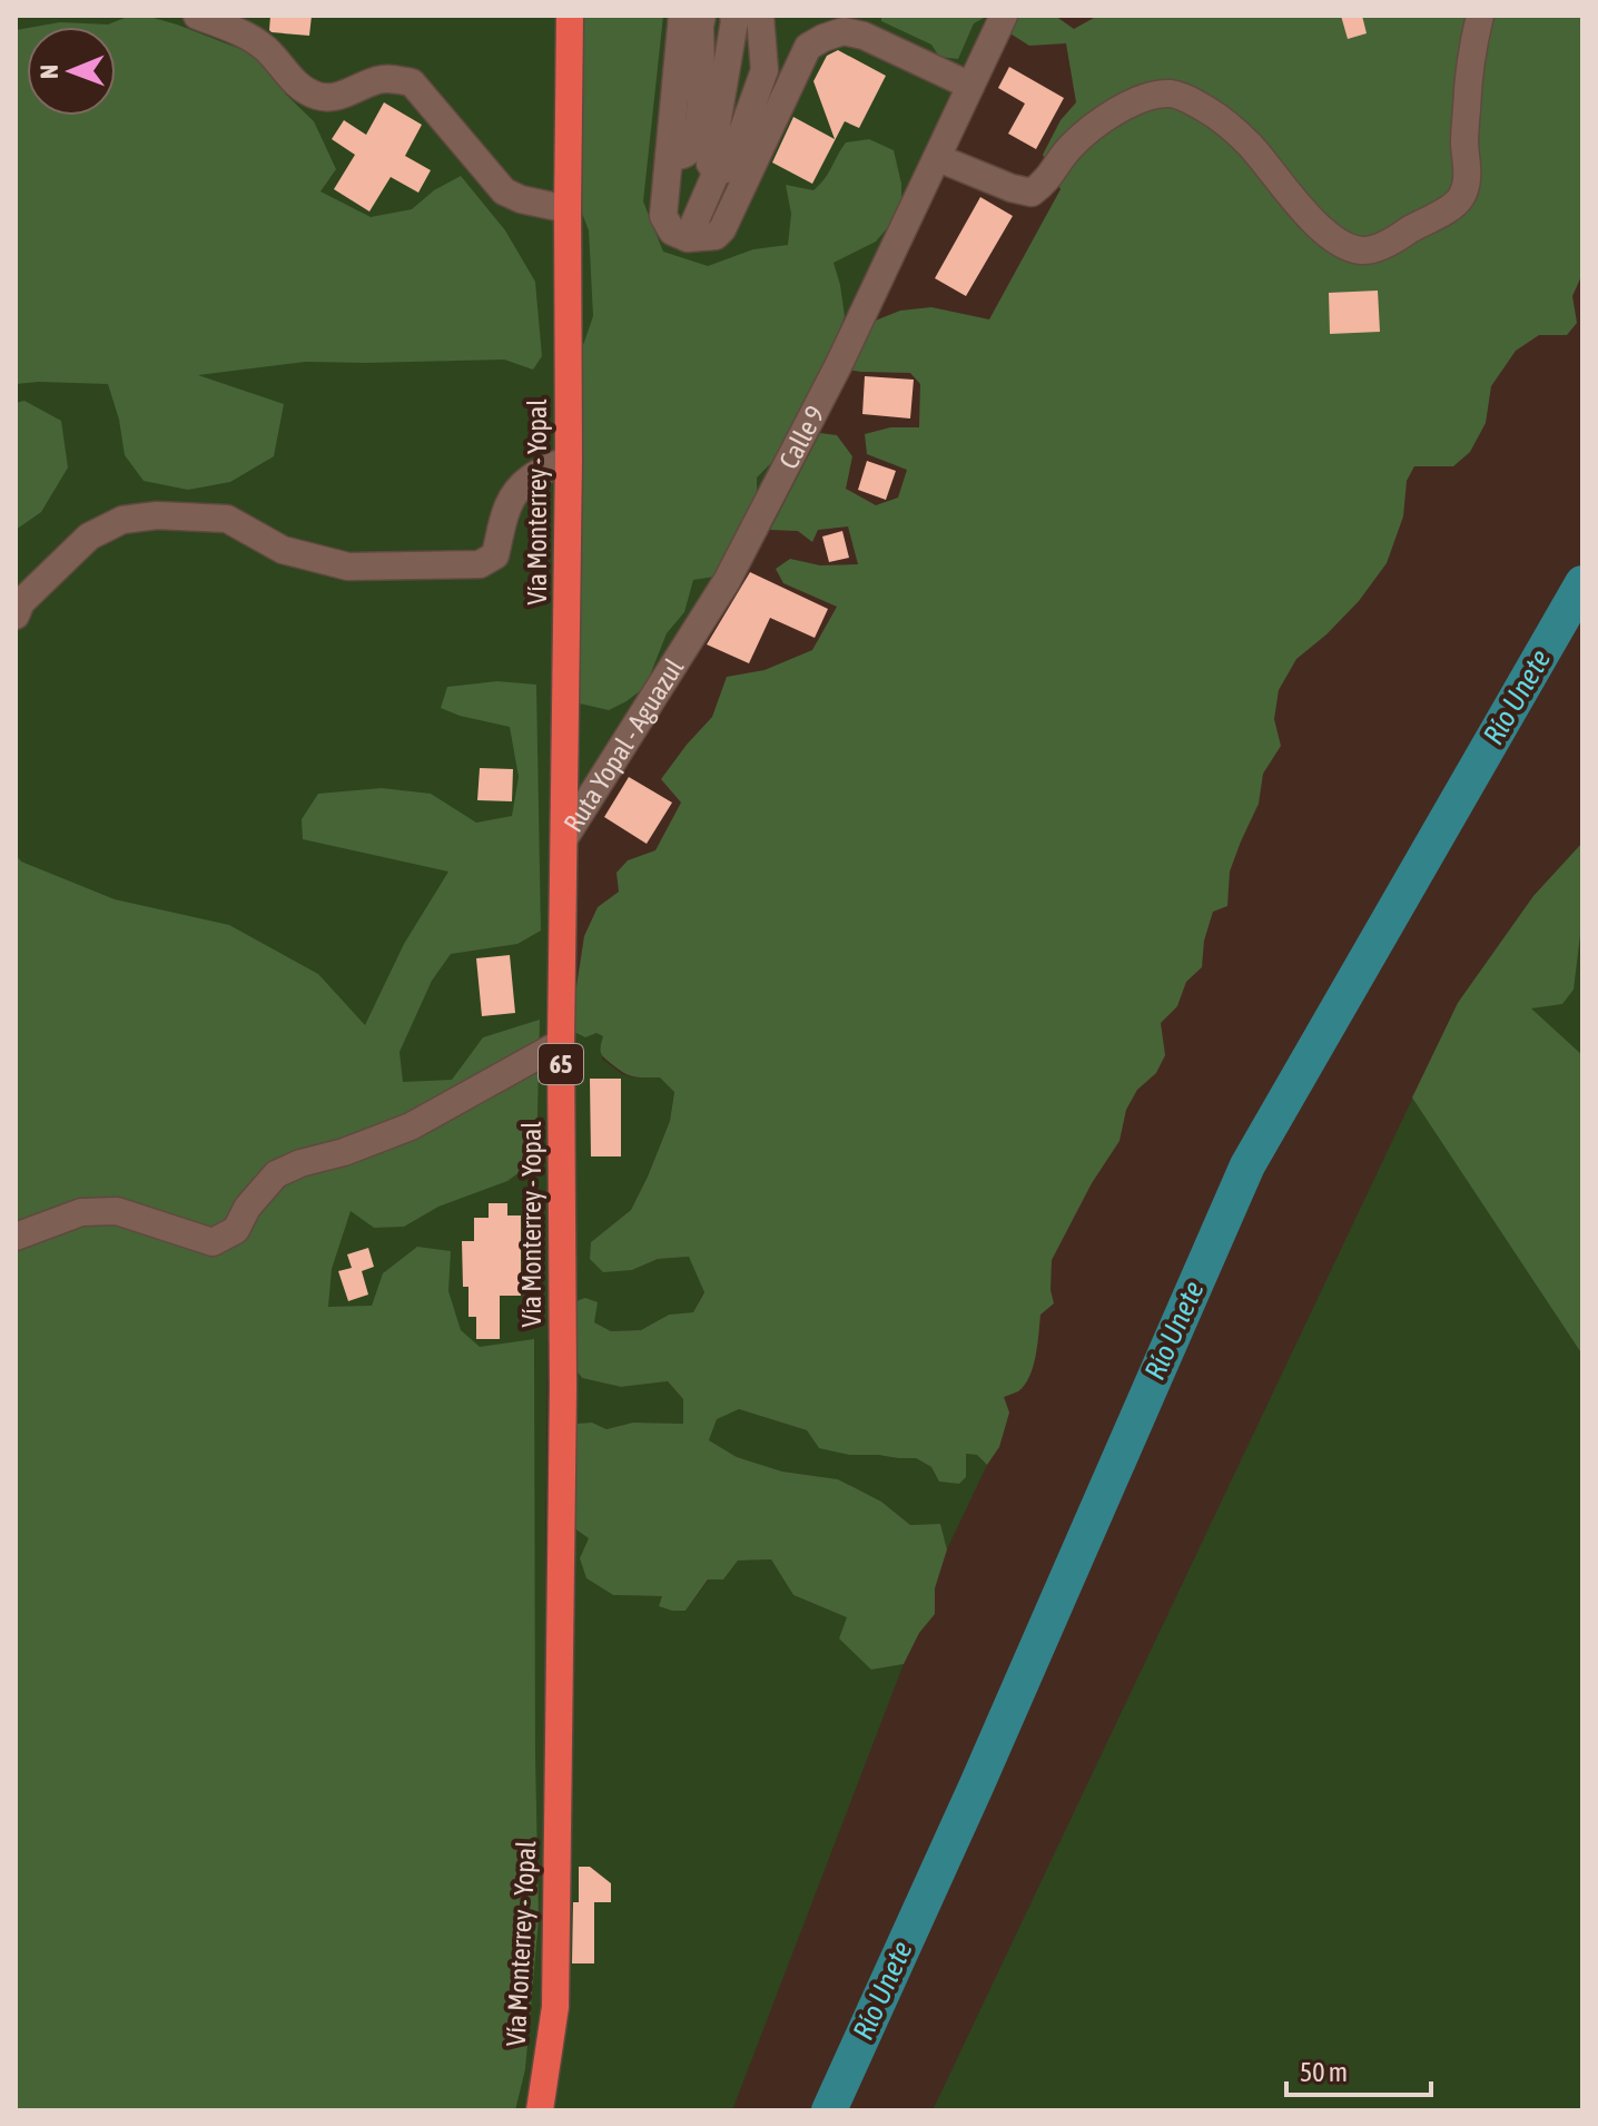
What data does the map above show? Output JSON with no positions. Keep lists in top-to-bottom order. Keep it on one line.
{"streets":{"highway":["Vía Monterrey - Yopal","65"],"street":["Ruta Yopal - Aguazul"]},"crossings":[["Vía Monterrey - Yopal","Ruta Yopal - Aguazul"]],"water":["Río Unete"],"scale_bar":"50 m","north":"left"}
